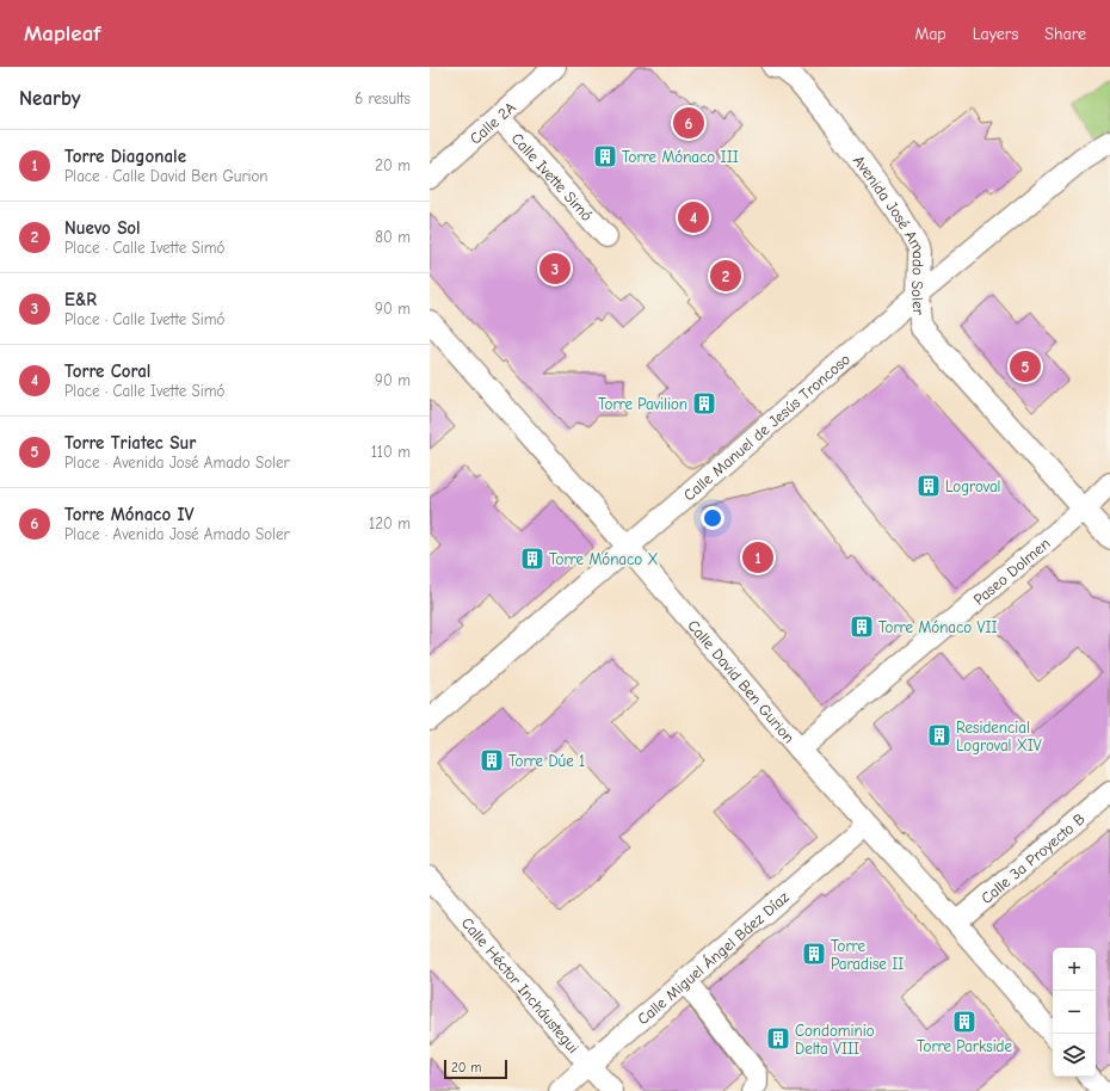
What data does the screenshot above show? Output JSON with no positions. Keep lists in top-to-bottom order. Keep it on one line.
{"streets":{"street":["Calle 2A","Calle Ivette Simó","Avenida José Amado Soler","Calle Manuel de Jesús Troncoso","Paseo Dolmen","Calle David Ben Gurion","Calle 3a Proyecto B","Calle Miguel Ángel Báez Díaz","Calle Héctor Incháustegui"]},"crossings":[["Calle 2A","Calle Ivette Simó"],["Avenida José Amado Soler","Calle Manuel de Jesús Troncoso"],["Avenida José Amado Soler","Paseo Dolmen"],["Calle Manuel de Jesús Troncoso","Calle David Ben Gurion"],["Paseo Dolmen","Calle David Ben Gurion"],["Calle David Ben Gurion","Calle 3a Proyecto B"],["Calle David Ben Gurion","Calle Miguel Ángel Báez Díaz"],["Calle Miguel Ángel Báez Díaz","Calle Héctor Incháustegui"]],"places":{"building":["Torre Mónaco III","Torre Pavilion","Logroval","Torre Mónaco X","Torre Mónaco VII","Residencial Logroval XIV","Torre Dúe 1","Torre Paradise II","Torre Parkside","Condominio Delta VIII"]},"scale_bar":"20 m","page":{"header":"Mapleaf","nav":["Map","Layers","Share"],"heading":["Nearby","6 results"],"pins":["6","4","3","2","5","1"],"list":[{"mark":"1","name":"Torre Diagonale","note":"Place · Calle David Ben Gurion","value":"20 m"},{"mark":"2","name":"Nuevo Sol","note":"Place · Calle Ivette Simó","value":"80 m"},{"mark":"3","name":"E&R","note":"Place · Calle Ivette Simó","value":"90 m"},{"mark":"4","name":"Torre Coral","note":"Place · Calle Ivette Simó","value":"90 m"},{"mark":"5","name":"Torre Triatec Sur","note":"Place · Avenida José Amado Soler","value":"110 m"},{"mark":"6","name":"Torre Mónaco IV","note":"Place · Avenida José Amado Soler","value":"120 m"}],"map_buttons":["+","−"],"scale":"20 m"}}
